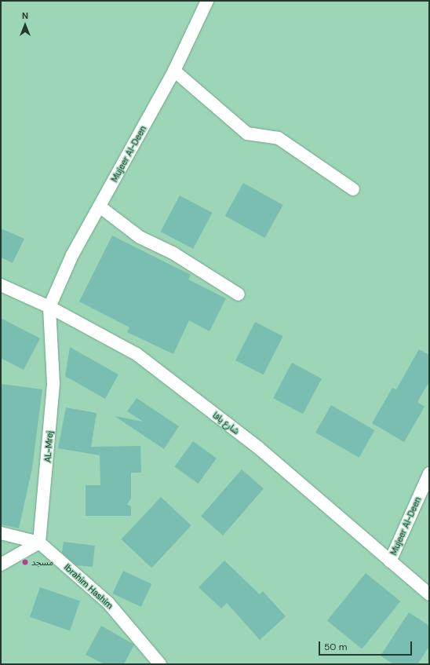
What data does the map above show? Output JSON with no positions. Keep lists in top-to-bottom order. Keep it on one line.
{"streets":{"street":["Mujeer Al-Deen","شارع يافا","AL-Mrej","Ibrahim Hashim"]},"crossings":[["Mujeer Al-Deen","شارع يافا"],["Mujeer Al-Deen","AL-Mrej"],["شارع يافا","AL-Mrej"],["AL-Mrej","Ibrahim Hashim"]],"places":["مسجد"],"scale_bar":"50 m","north":"top"}
